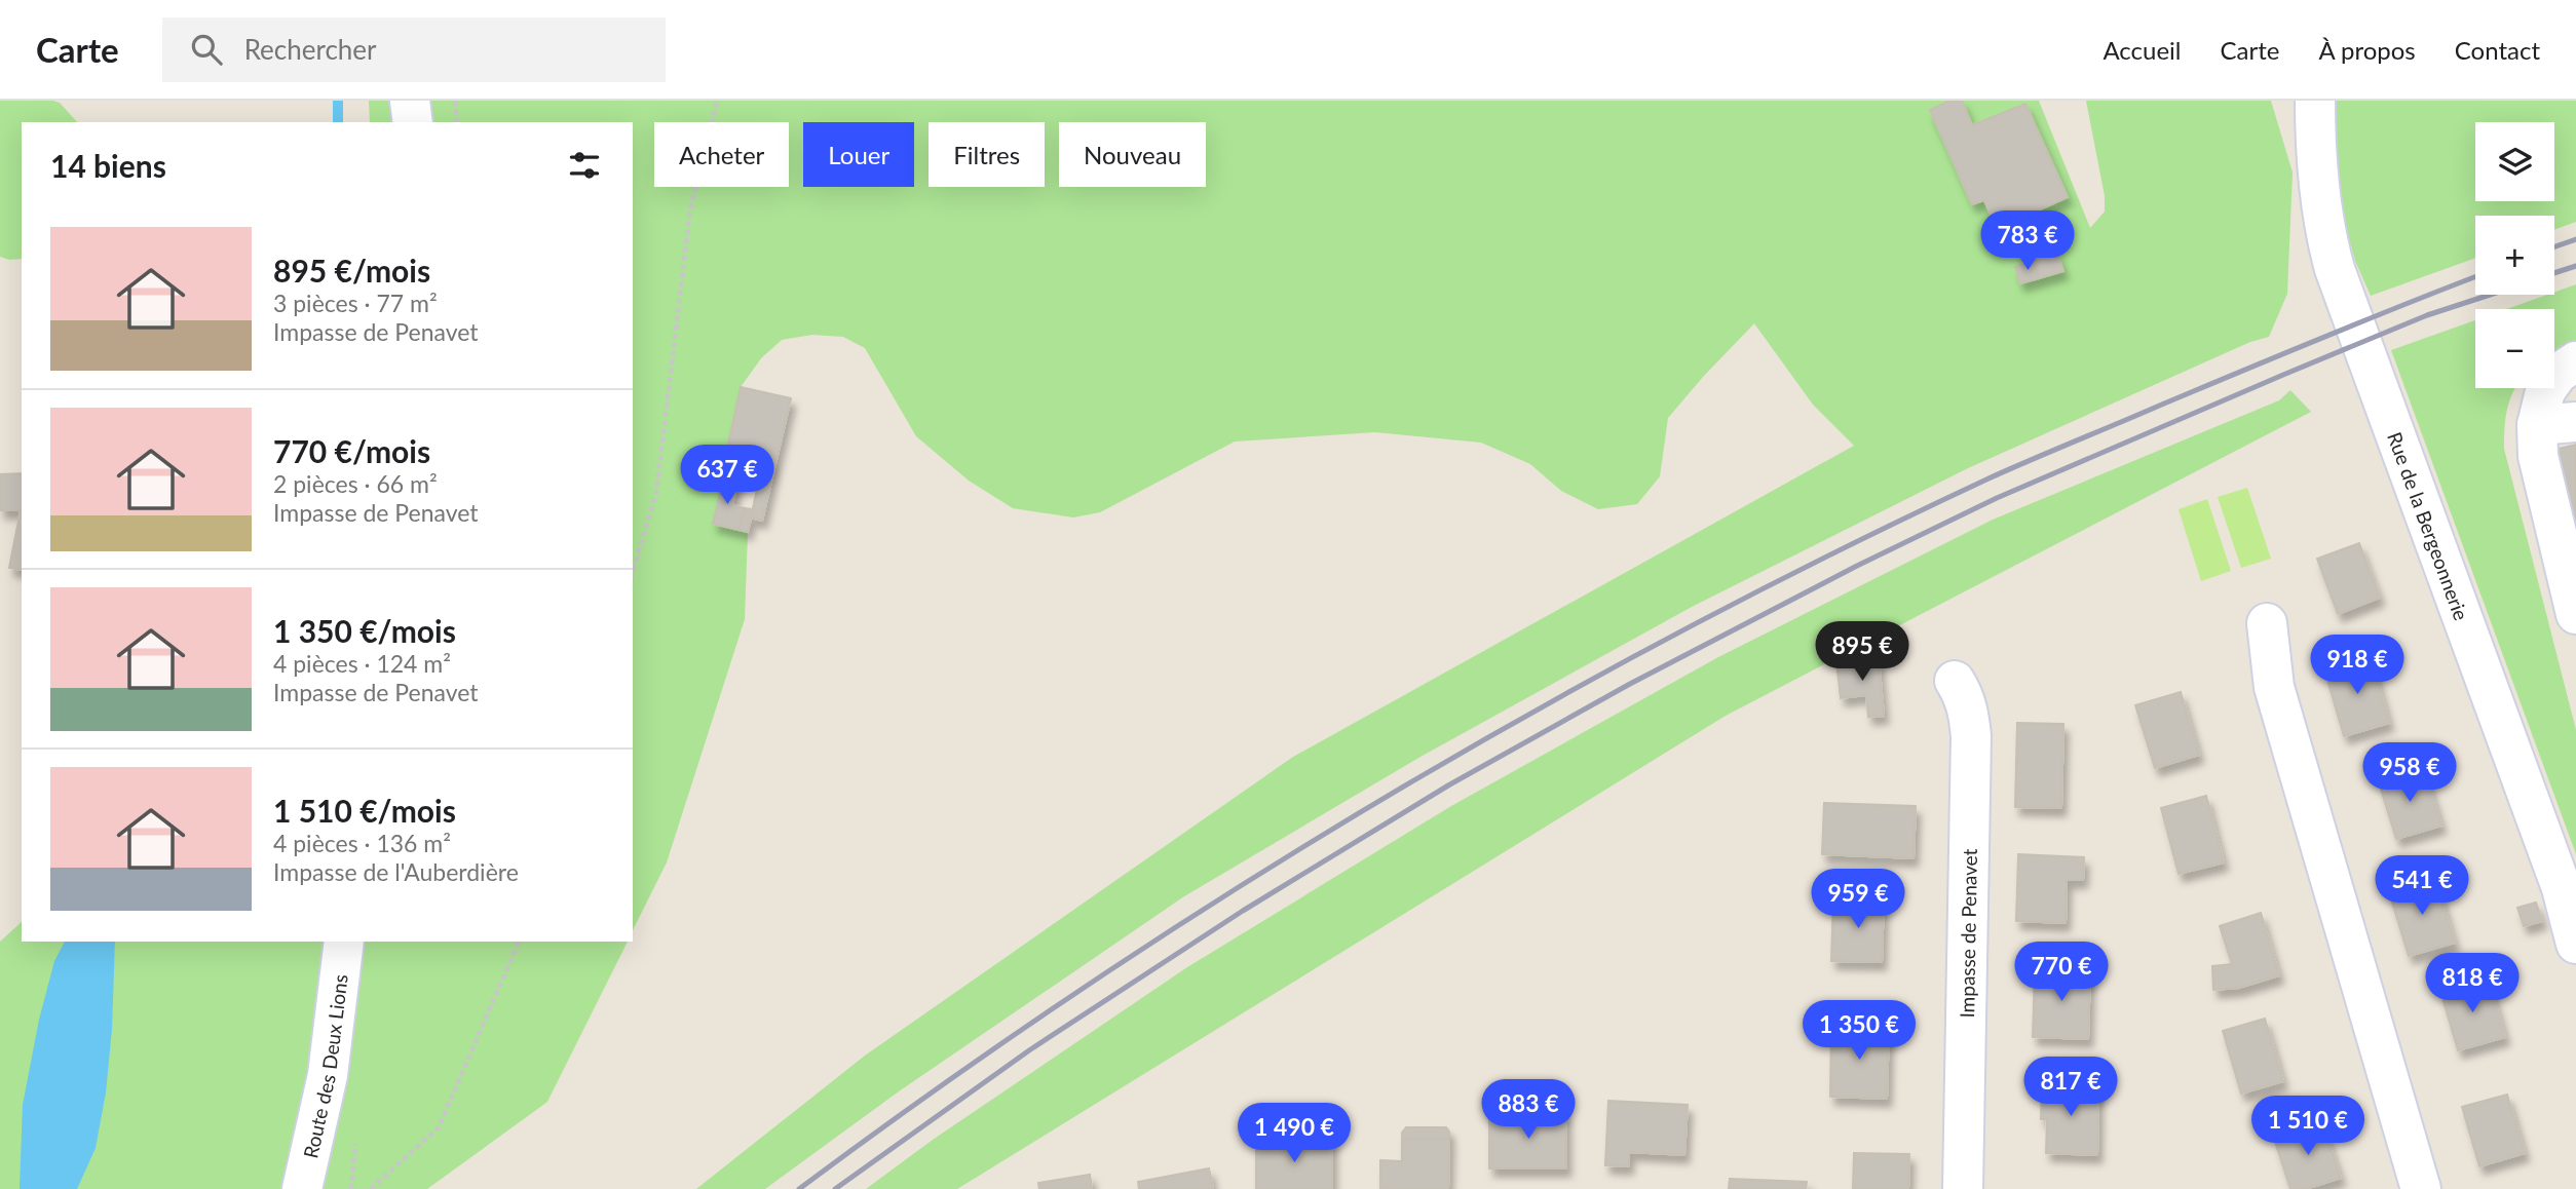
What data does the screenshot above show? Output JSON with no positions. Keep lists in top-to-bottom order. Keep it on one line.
{"streets":{"street":["Rue de la Bergeonnerie","Impasse de Penavet","Route des Deux Lions"]},"page":{"header":"Carte","search":"Rechercher","nav":["Accueil","Carte","À propos","Contact"],"map_buttons":["+","−"],"chip":["Acheter","Louer","Filtres","Nouveau"],"heading":"14 biens","list":[{"name":"895 €/mois","note":"3 pièces · 77 m² · Impasse de Penavet"},{"name":"770 €/mois","note":"2 pièces · 66 m² · Impasse de Penavet"},{"name":"1 350 €/mois","note":"4 pièces · 124 m² · Impasse de Penavet"},{"name":"1 510 €/mois","note":"4 pièces · 136 m² · Impasse de l'Auberdière"}],"price":["783 €","637 €","895 €","918 €","958 €","541 €","959 €","770 €","818 €","1 350 €","817 €","883 €","1 510 €","1 490 €"]}}
